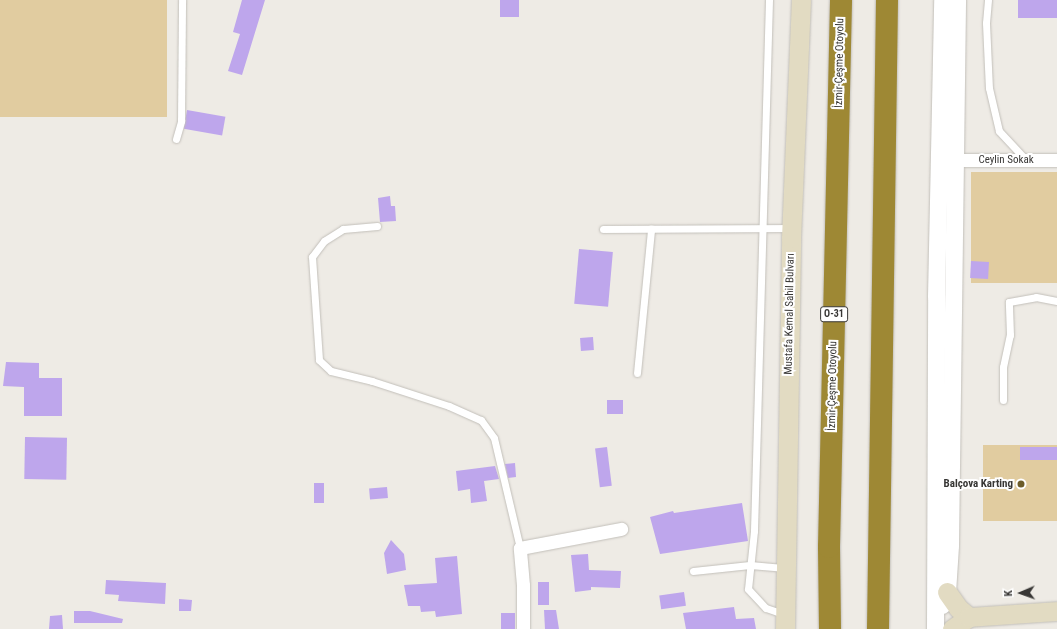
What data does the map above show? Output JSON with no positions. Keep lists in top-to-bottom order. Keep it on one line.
{"streets":{"highway":["İzmir-Çeşme Otoyolu","O-31"],"main road":["Mustafa Kemal Sahil Bulvarı"],"street":["Ceylin Sokak"]},"places":["Balçova Karting"],"north":"left"}
